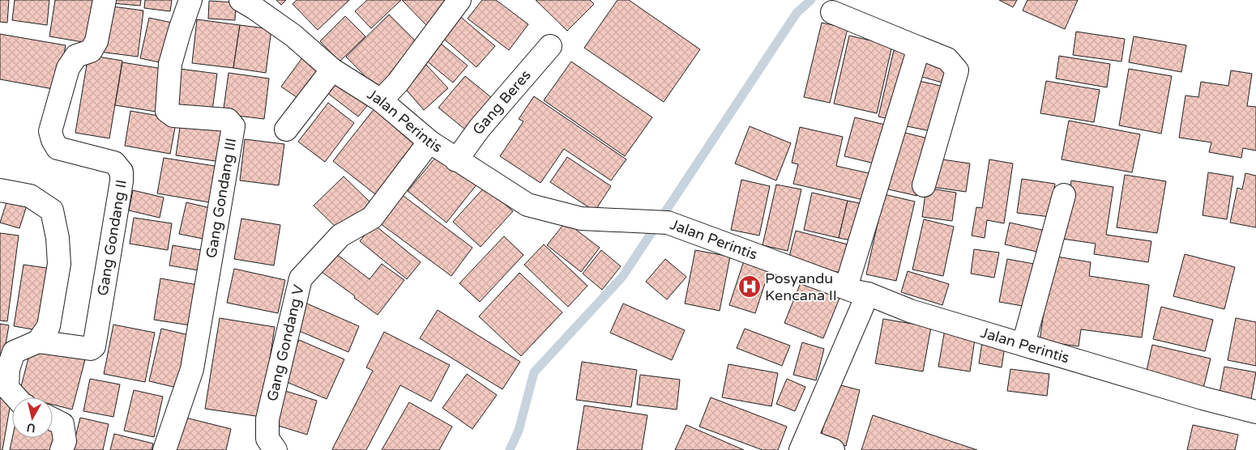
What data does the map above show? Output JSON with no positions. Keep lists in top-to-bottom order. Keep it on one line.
{"streets":{"street":["Gang Beres","Jalan Perintis","Gang Gondang III","Gang Gondang II","Gang Gondang V"]},"crossings":[["Gang Beres","Jalan Perintis"],["Jalan Perintis","Gang Gondang V"]],"places":{"hospital":["Posyandu Kencana II"]},"north":"bottom"}
